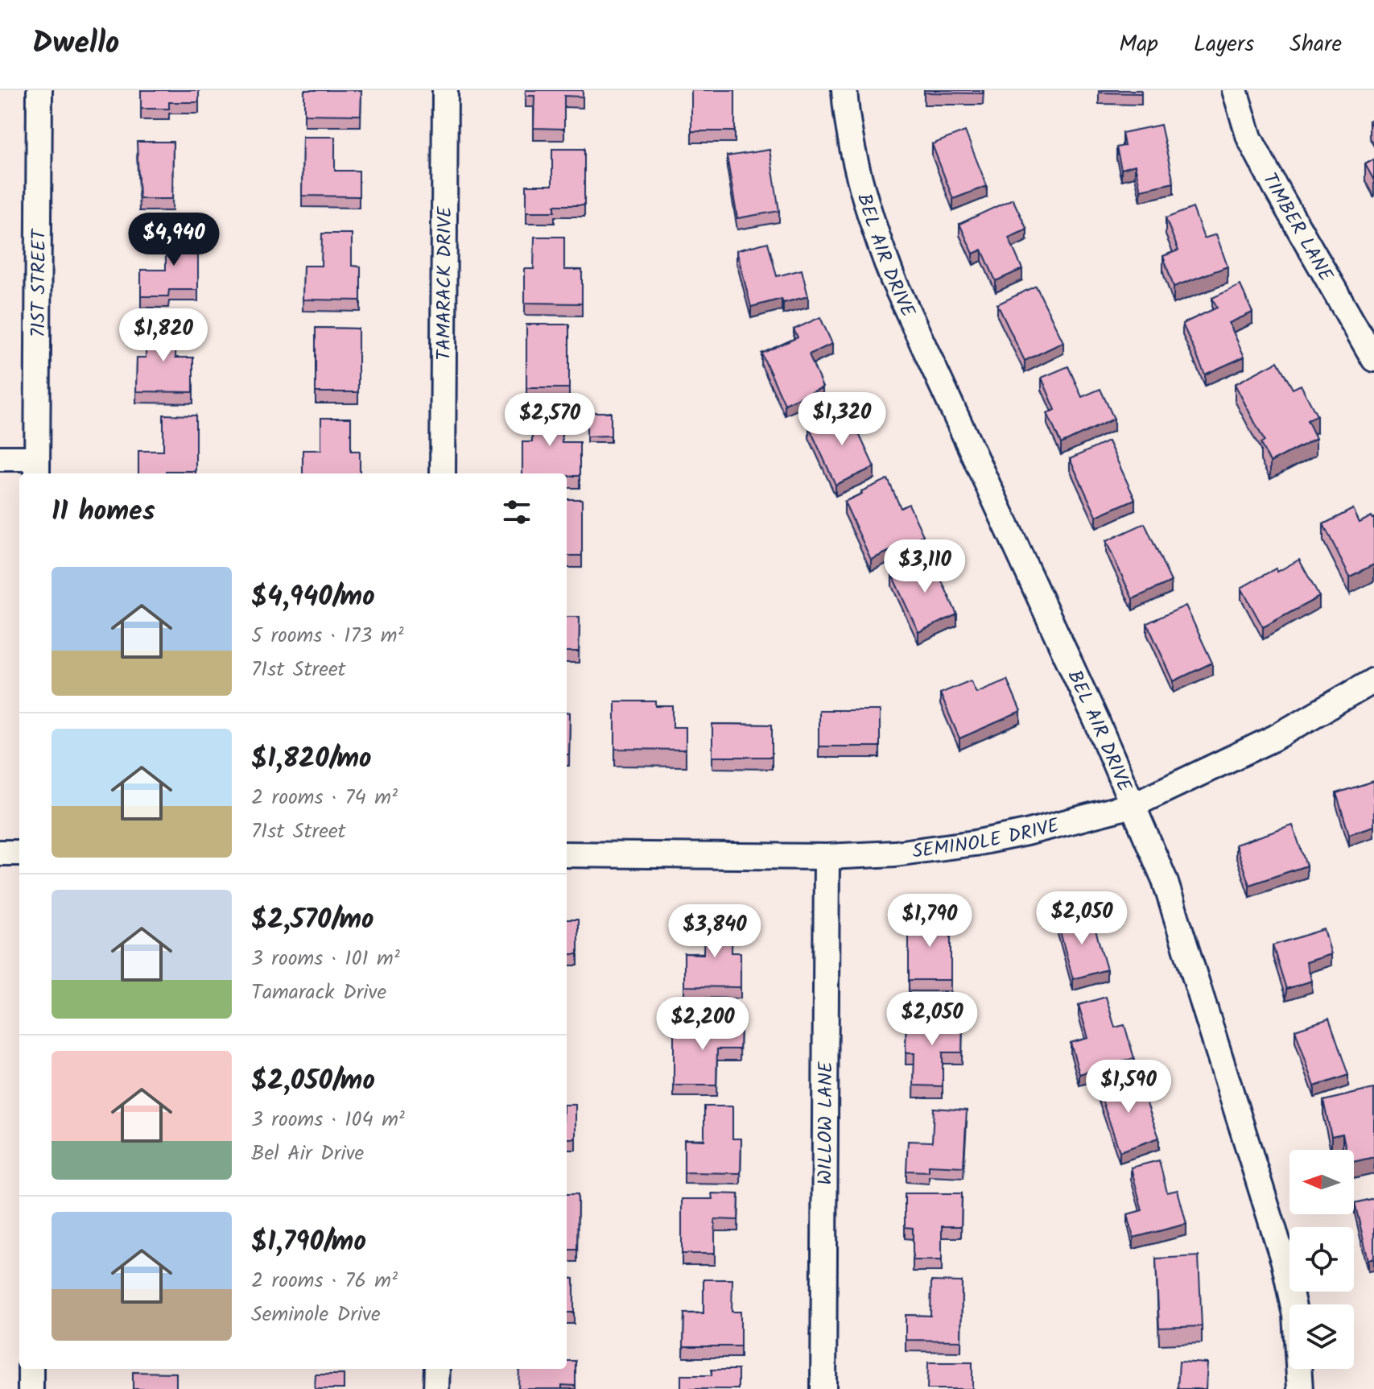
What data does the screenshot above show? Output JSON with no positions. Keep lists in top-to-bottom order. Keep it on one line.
{"streets":{"street":["TIMBER LANE","BEL AIR DRIVE","71ST STREET","TAMARACK DRIVE","SEMINOLE DRIVE","WILLOW LANE"]},"crossings":[["BEL AIR DRIVE","SEMINOLE DRIVE"],["SEMINOLE DRIVE","WILLOW LANE"]],"north":"left","page":{"header":"Dwello","nav":["Map","Layers","Share"],"price":["$4,940","$1,820","$1,320","$2,570","$3,110","$2,050","$1,790","$3,840","$2,050","$2,200","$1,590"],"heading":"11 homes","list":[{"name":"$4,940/mo","note":"5 rooms · 173 m² · 71st Street"},{"name":"$1,820/mo","note":"2 rooms · 74 m² · 71st Street"},{"name":"$2,570/mo","note":"3 rooms · 101 m² · Tamarack Drive"},{"name":"$2,050/mo","note":"3 rooms · 104 m² · Bel Air Drive"},{"name":"$1,790/mo","note":"2 rooms · 76 m² · Seminole Drive"}]}}
